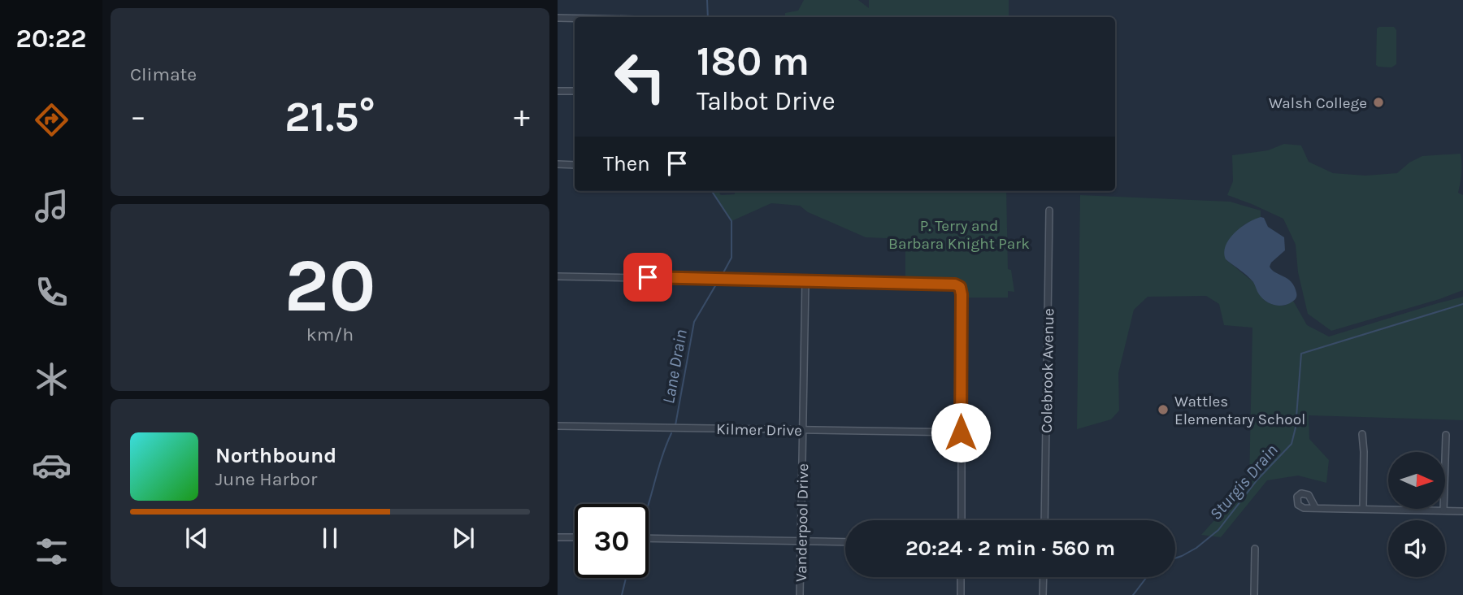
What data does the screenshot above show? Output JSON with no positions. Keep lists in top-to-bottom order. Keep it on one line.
{"streets":{"street":["Colebrook Avenue","Kilmer Drive","Vanderpool Drive"]},"crossings":[["Kilmer Drive","Vanderpool Drive"]],"water":["Lane Drain","Sturgis Drain"],"parks":["P. Terry and Barbara Knight Park"],"places":["Walsh College","Wattles Elementary School"],"north":"right","page":{"tabs":"20:22","tile":["Climate",["20","km/h"]],"turn":["180 m","Talbot Drive"],"heat":["−","21.5°","+"],"then":"Then","song":["Northbound","June Harbor"],"limit":"30","trip":"20:24 · 2 min · 560 m"}}
